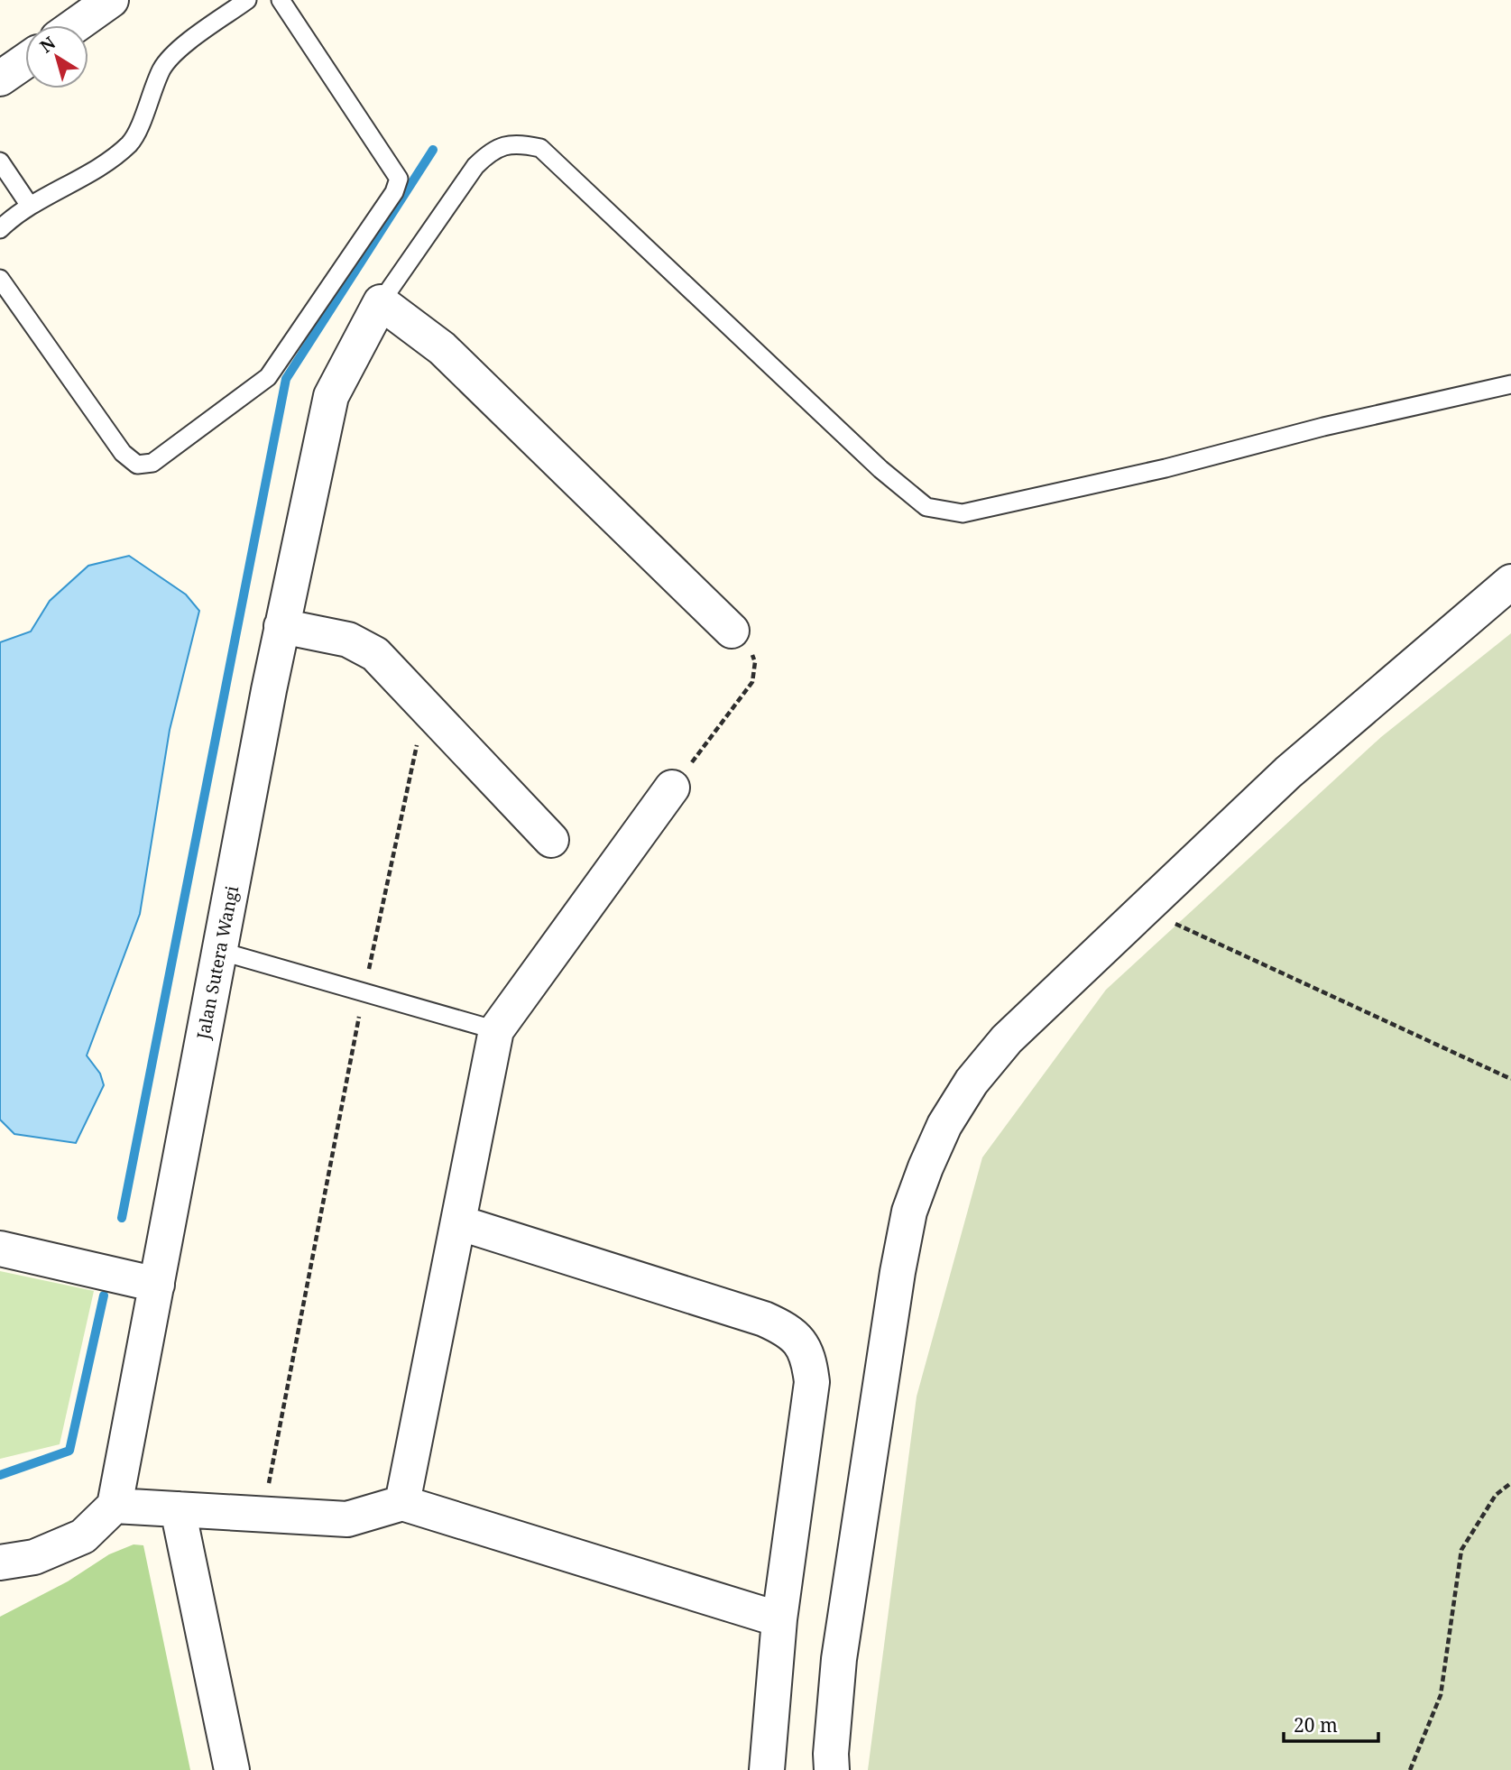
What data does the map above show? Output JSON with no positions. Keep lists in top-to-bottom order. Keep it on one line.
{"streets":{"street":["Jalan Sutera Wangi"]},"scale_bar":"20 m","north":"top left"}
